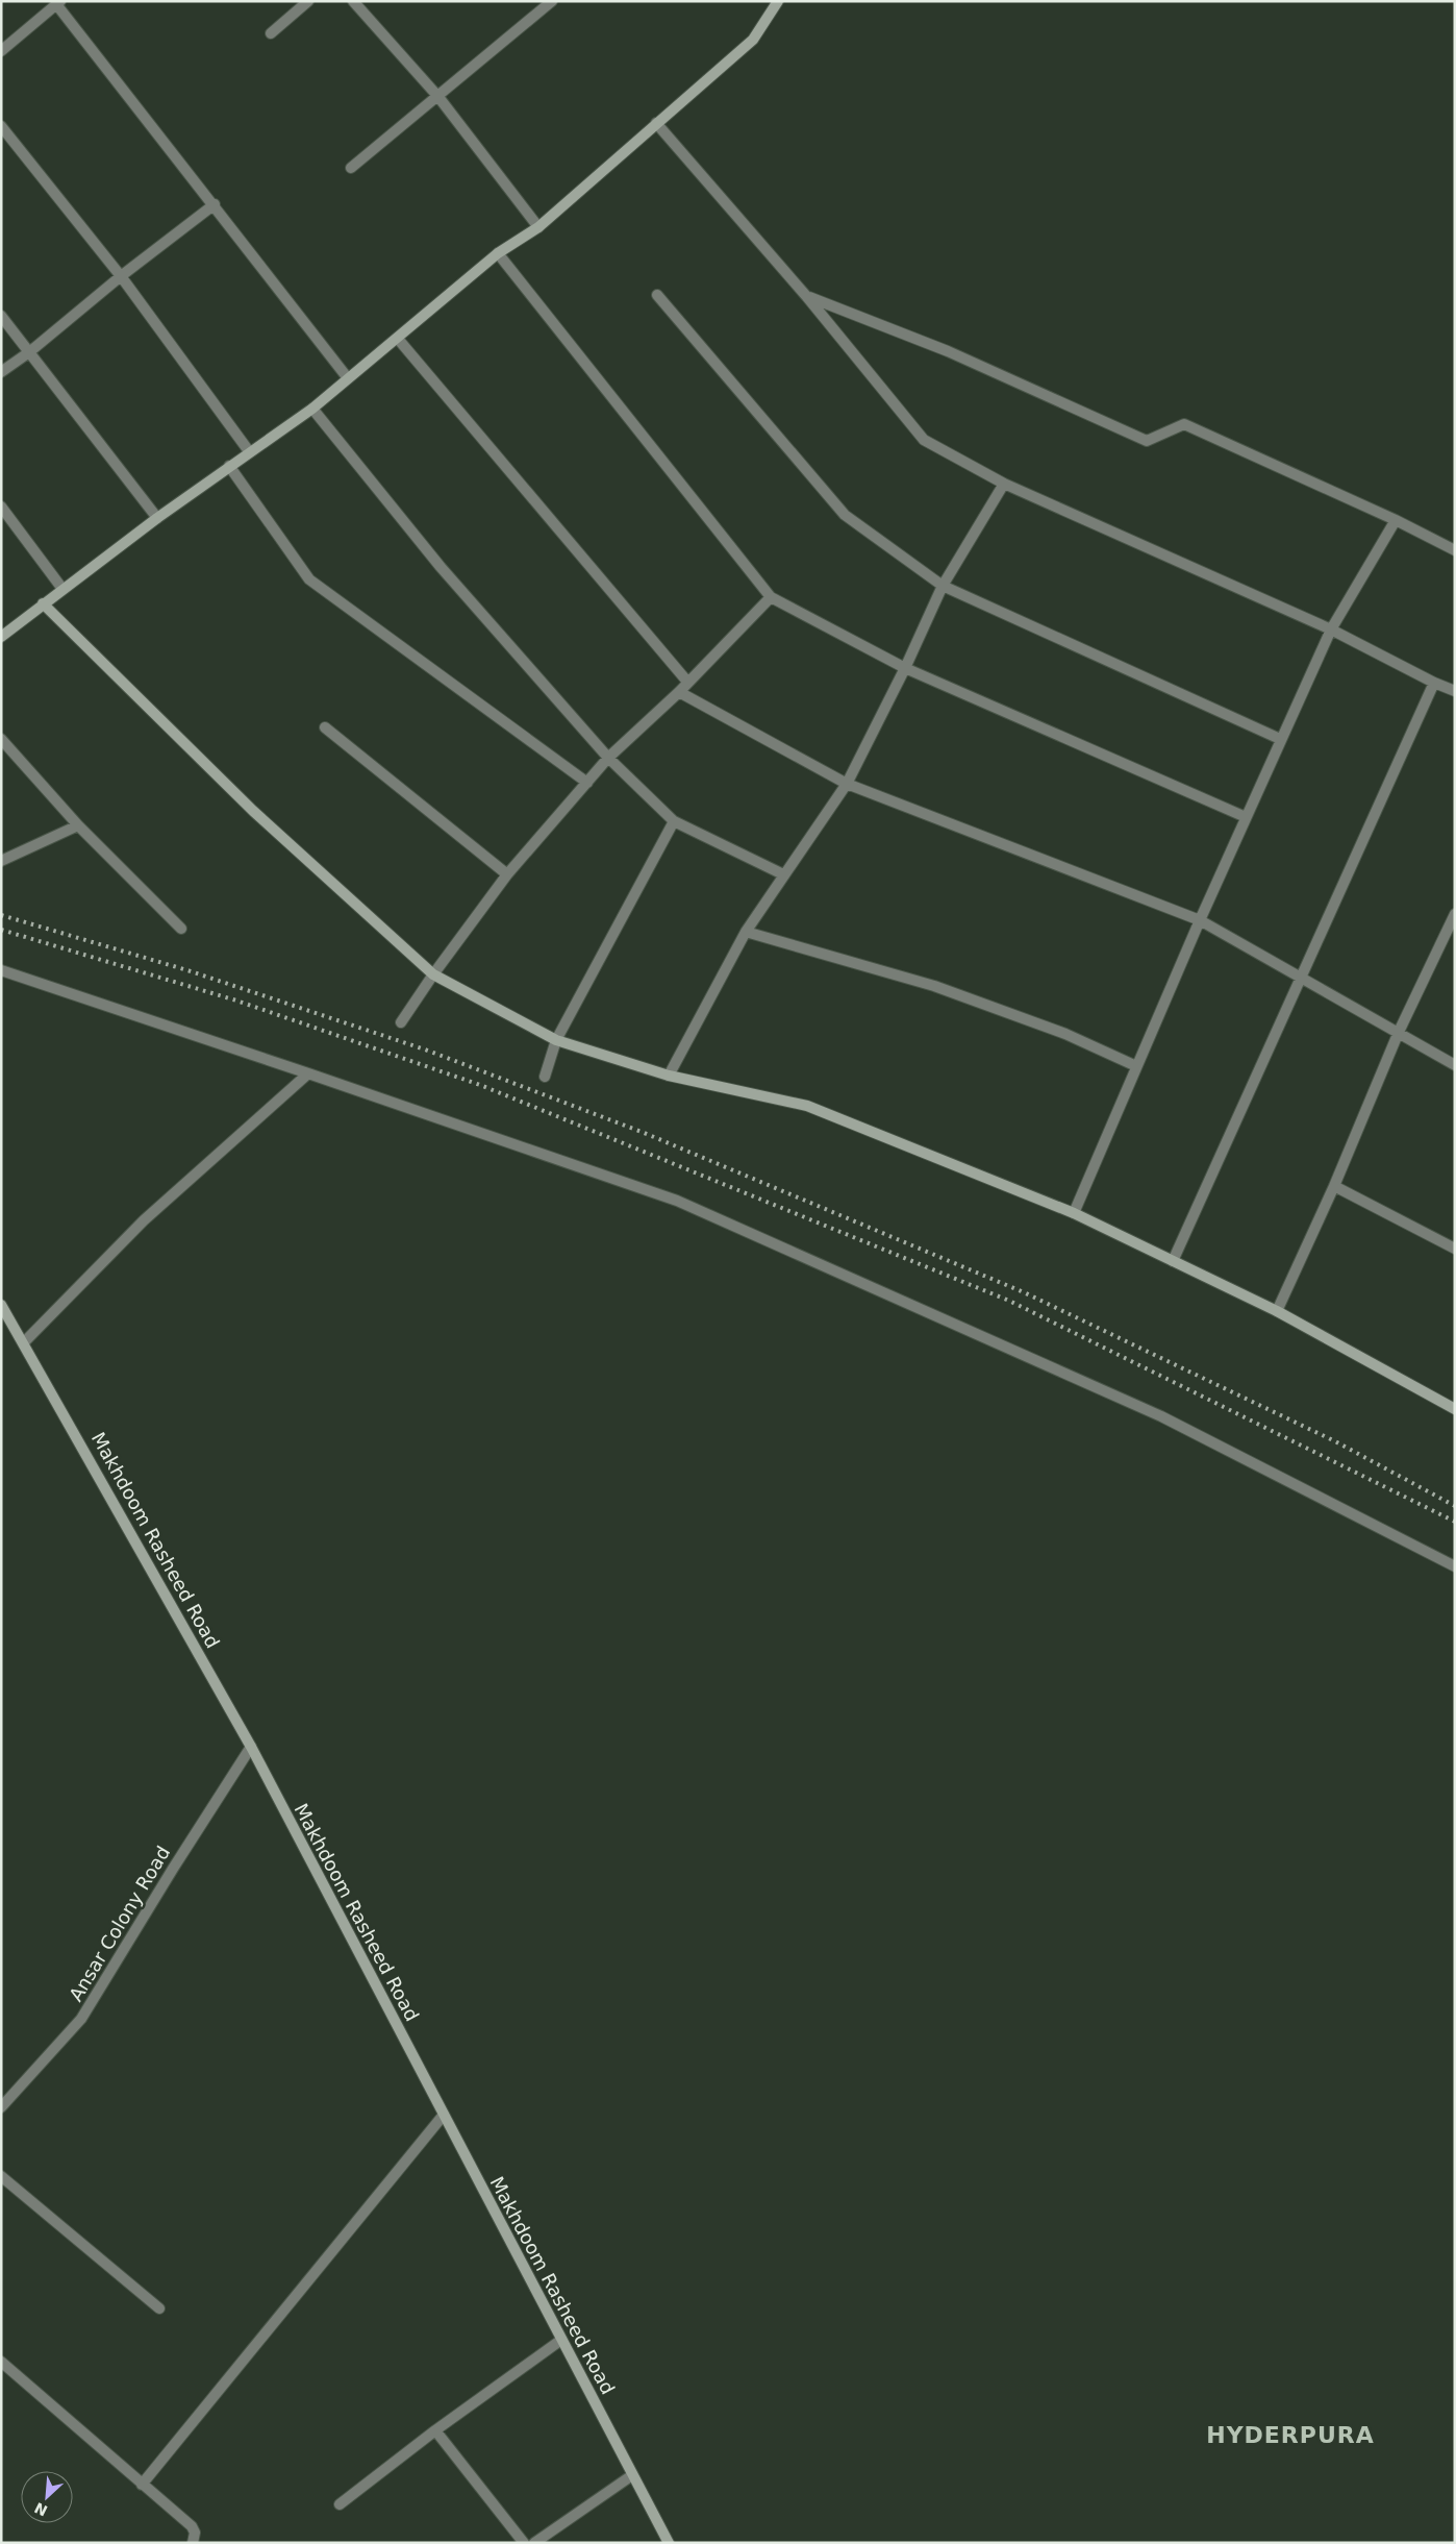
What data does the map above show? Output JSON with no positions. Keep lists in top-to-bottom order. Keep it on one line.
{"streets":{"street":["Makhdoom Rasheed Road","Ansar Colony Road"]},"crossings":[["Makhdoom Rasheed Road","Ansar Colony Road"]],"districts":["HYDERPURA"],"north":"bottom left"}
